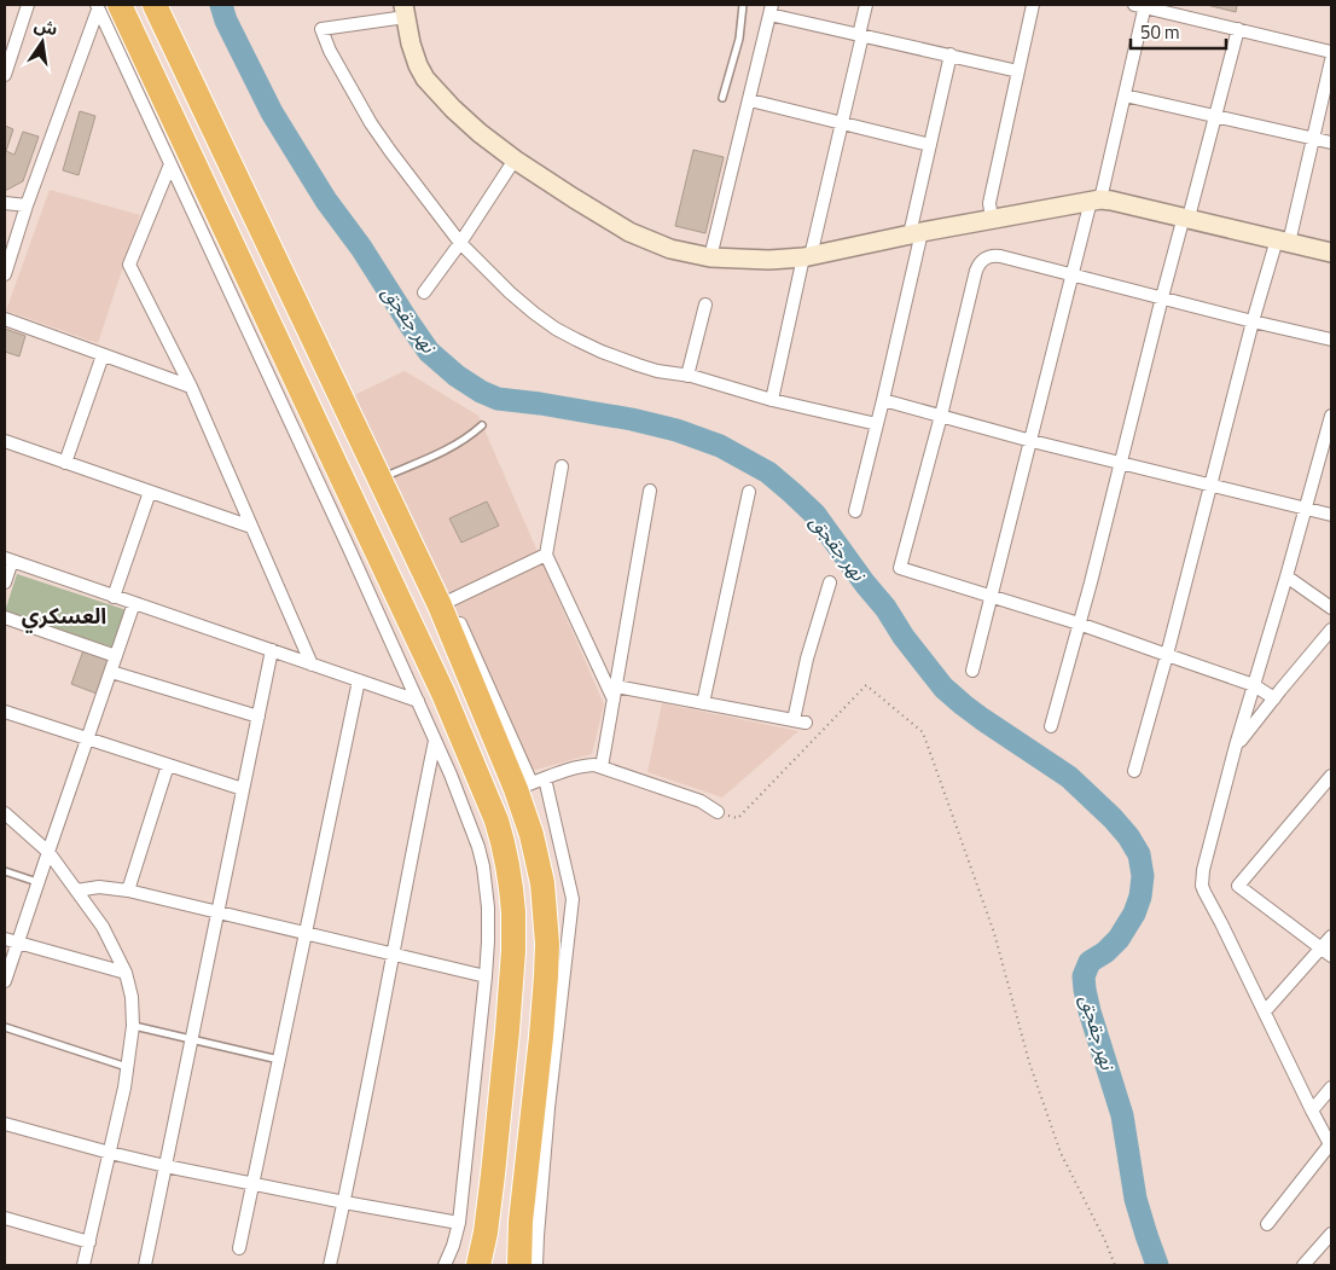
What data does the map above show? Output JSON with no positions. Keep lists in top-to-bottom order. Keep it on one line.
{"districts":["العسكري"],"water":["نهر جقجق"],"scale_bar":"50 m","north":"top"}
